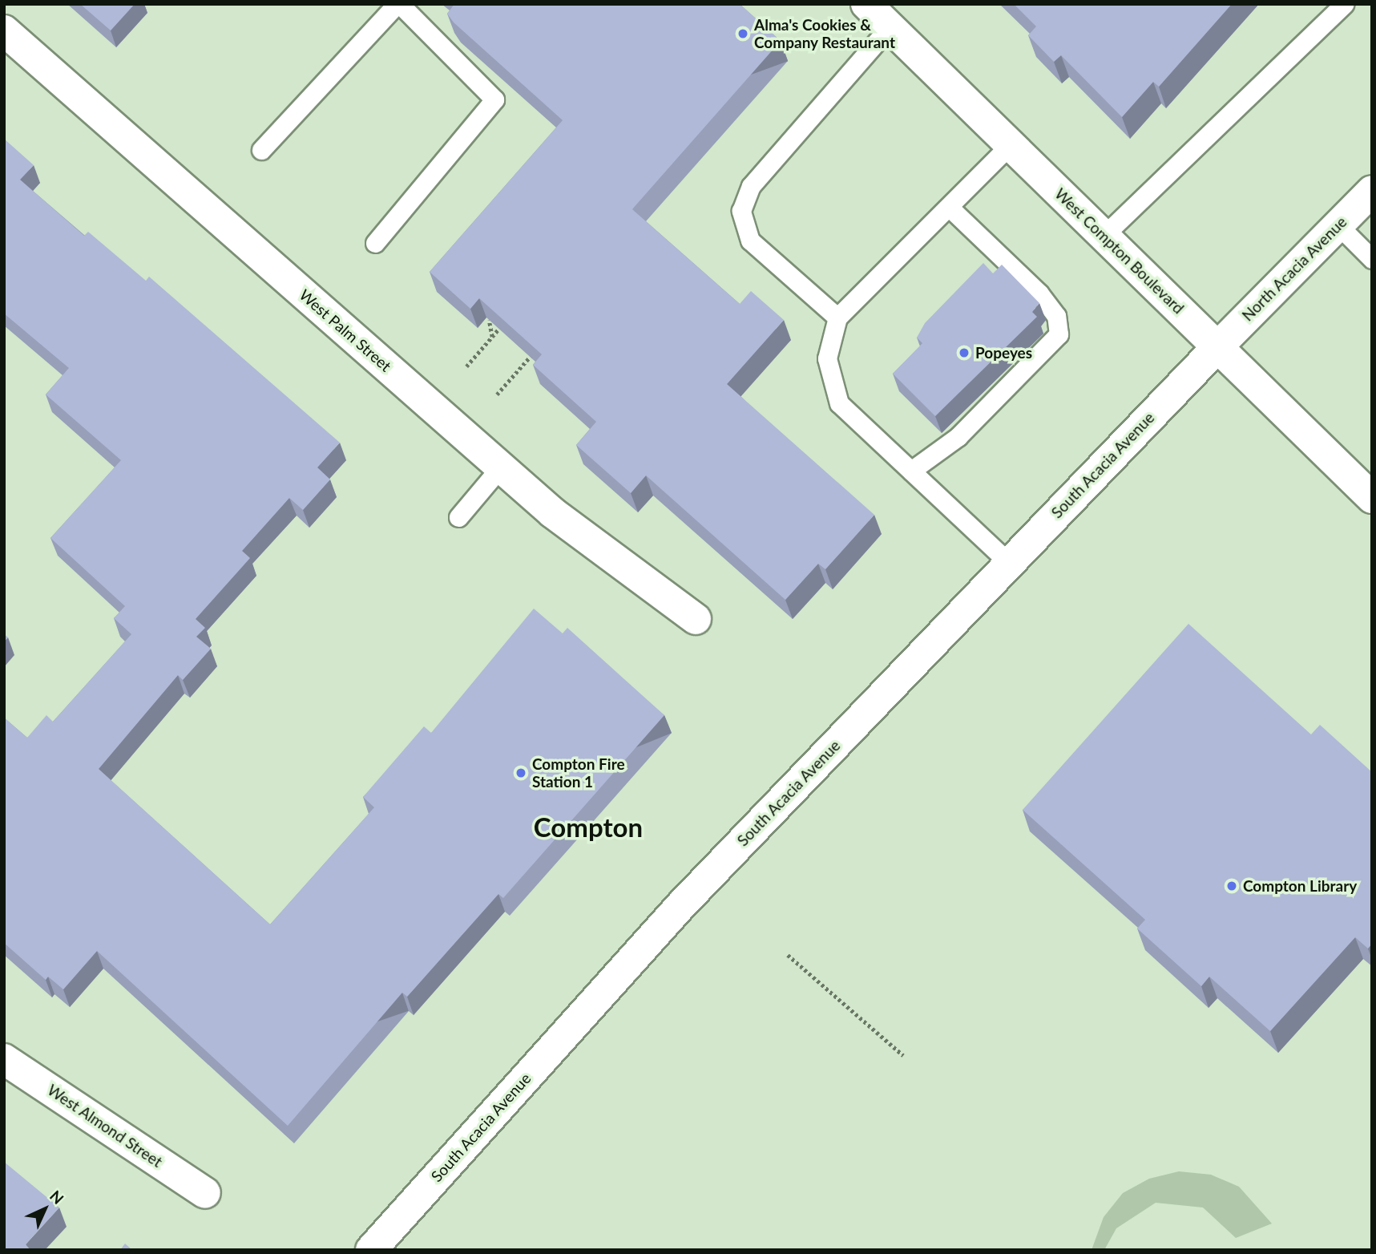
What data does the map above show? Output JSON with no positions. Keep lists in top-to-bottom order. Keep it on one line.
{"streets":{"street":["West Compton Boulevard","North Acacia Avenue","West Palm Street","South Acacia Avenue","West Almond Street"]},"crossings":[["West Compton Boulevard","North Acacia Avenue"],["West Compton Boulevard","South Acacia Avenue"],["North Acacia Avenue","South Acacia Avenue"]],"districts":["Compton"],"places":["Alma's Cookies & Company Restaurant","Popeyes","Compton Fire Station 1","Compton Library"],"north":"top right"}
